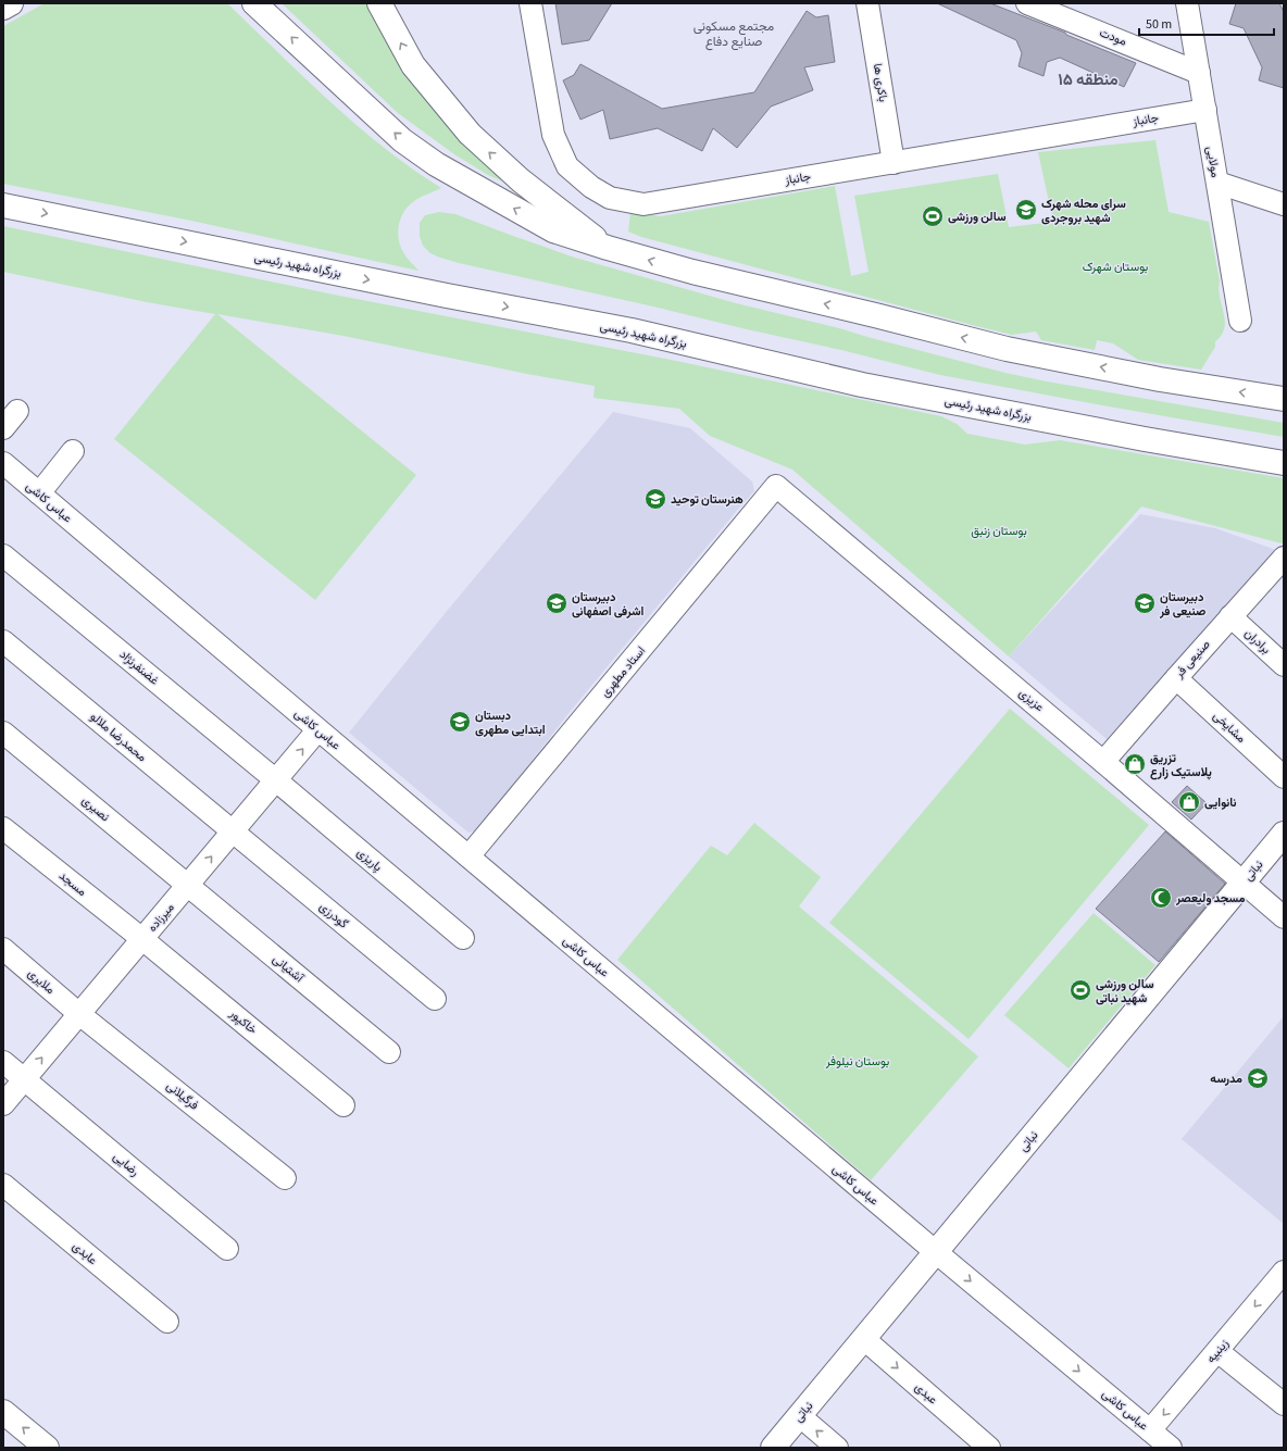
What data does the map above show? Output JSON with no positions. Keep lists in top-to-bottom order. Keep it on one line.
{"streets":{"main road":["بزرگراه شهید رئیسی","نباتی"],"street":["مودت","باکری ها","جانباز","مولايی","عباس کاشی","برادران","صنیعی فر","غضنفرنژاد","استاد مطهری","عزیزی","مشایخی","محمدرضا ملالو","نصیری","پاریزی","مسجد","گودرزی","میرزاده","آشتیانی","ملایری","خاکپور","فرگیلانی","رضایی","عابدی","زینبیه","عبدی"]},"crossings":[["مودت","مولايی"],["باکری ها","جانباز"],["جانباز","مولايی"],["عباس کاشی","استاد مطهری"],["عباس کاشی","نباتی"],["عباس کاشی","میرزاده"],["عباس کاشی","زینبیه"],["برادران","صنیعی فر"],["صنیعی فر","عزیزی"],["صنیعی فر","مشایخی"],["غضنفرنژاد","پاریزی"],["غضنفرنژاد","میرزاده"],["استاد مطهری","عزیزی"],["عزیزی","نباتی"],["محمدرضا ملالو","گودرزی"],["محمدرضا ملالو","میرزاده"],["نصیری","میرزاده"],["نصیری","آشتیانی"],["پاریزی","میرزاده"],["نباتی","عبدی"],["مسجد","میرزاده"],["مسجد","خاکپور"],["گودرزی","میرزاده"],["میرزاده","آشتیانی"],["میرزاده","ملایری"],["میرزاده","خاکپور"],["میرزاده","فرگیلانی"],["میرزاده","رضایی"],["ملایری","فرگیلانی"]],"one_way":["میرزاده","زینبیه","عبدی"],"districts":["مجتمع مسکونی صنایع دفاع","منطقه ۱۵"],"parks":["بوستان شهرک","بوستان زنبق","بوستان نیلوفر"],"places":{"school or university":["سرای محله شهرک شهید بروجردی","هنرستان توحید","دبیرستان اشرفی اصفهانی","دبیرستان صنیعی فر","دبستان ابتدایی مطهری","مدرسه"],"sports":["سالن ورزشی","سالن ورزشی شهید نباتی"],"shop":["تزریق پلاستیک زارع","نانوایی"],"mosque":["مسجد ولیعصر"]},"scale_bar":"50 m"}
